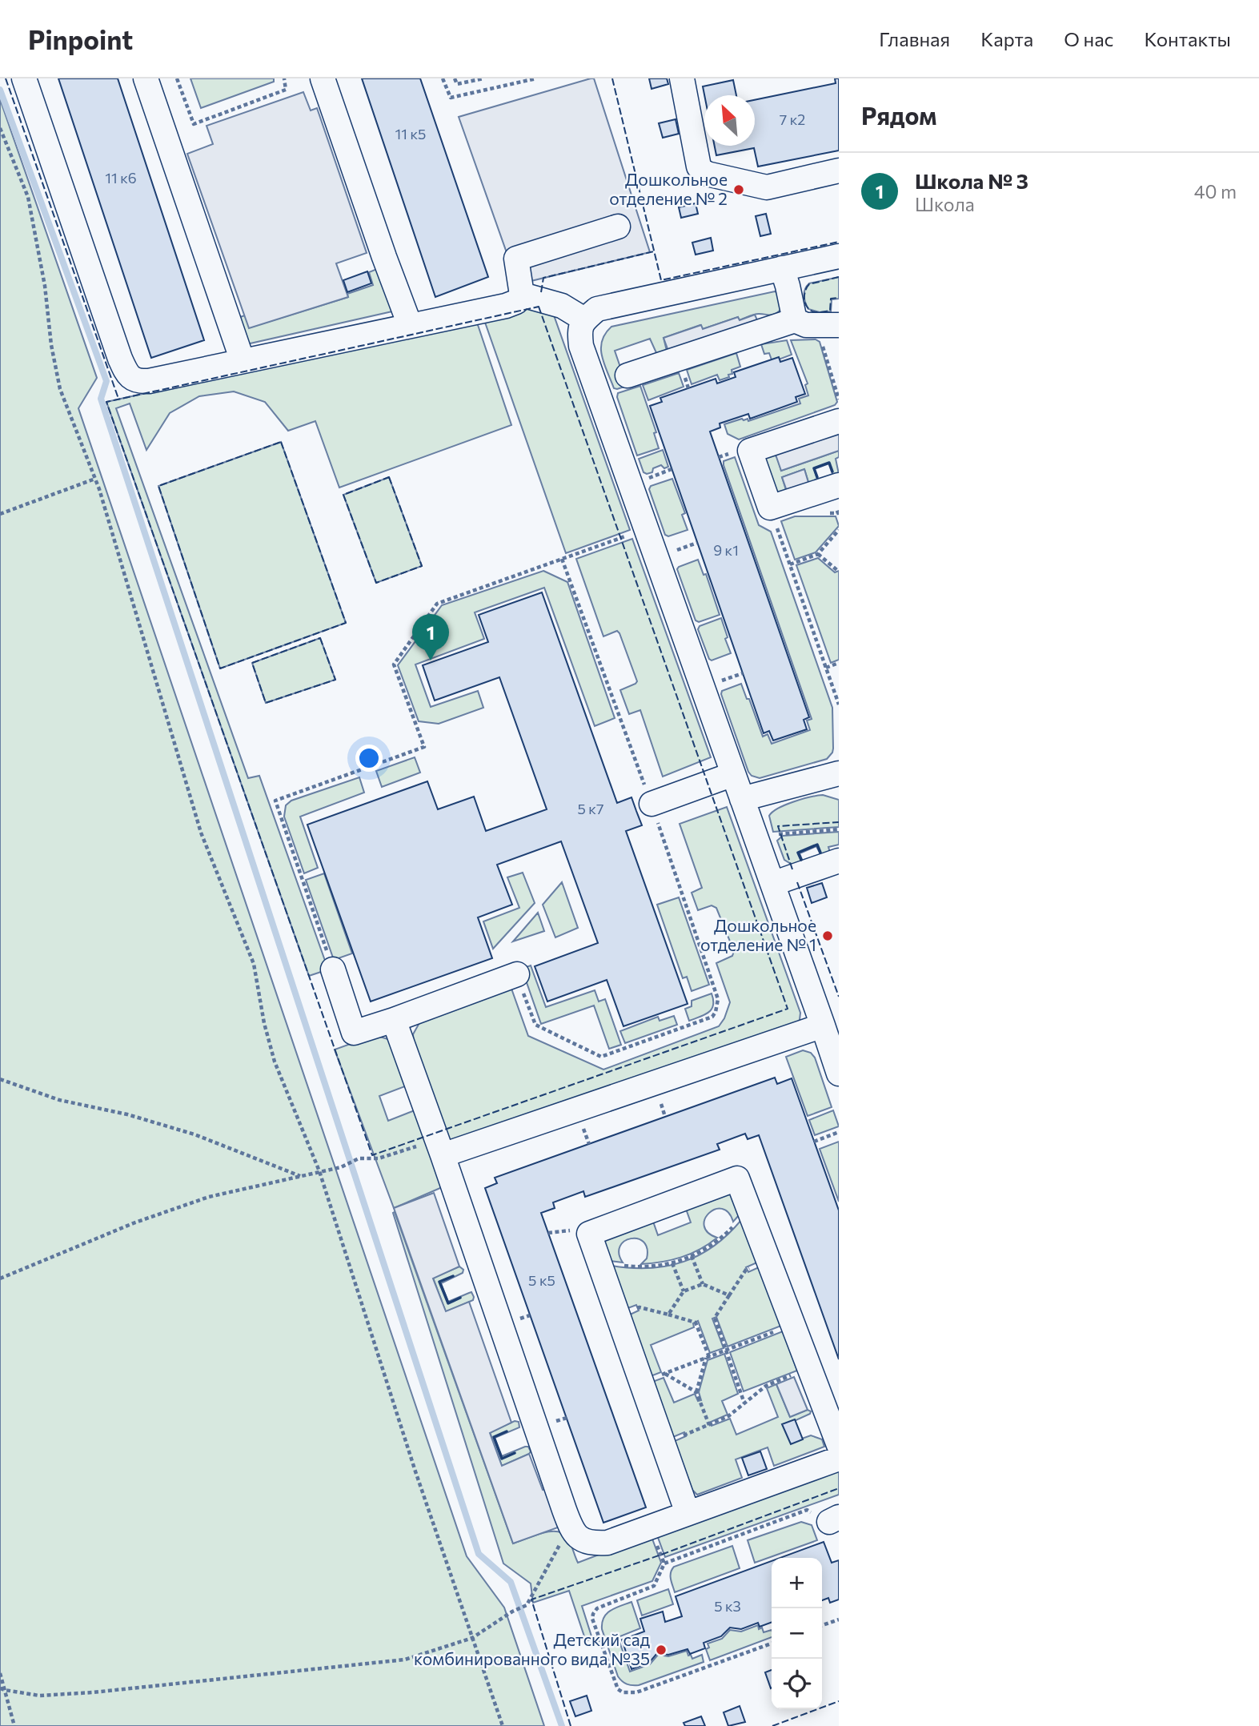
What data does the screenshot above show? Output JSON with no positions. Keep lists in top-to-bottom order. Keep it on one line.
{"places":["Дошкольное отделение № 2","Дошкольное отделение № 1","Детский сад комбинированного вида №35"],"house_numbers":["7 к2","11 к5","11 к6","9 к1","5 к7","5 к5","5 к3"],"north":"top left","page":{"header":"Pinpoint","nav":["Главная","Карта","О нас","Контакты"],"heading":"Рядом","list":[{"mark":"1","name":"Школа № 3","note":"Школа","value":"40 m"}],"pins":"1","map_buttons":["+","−"]}}
